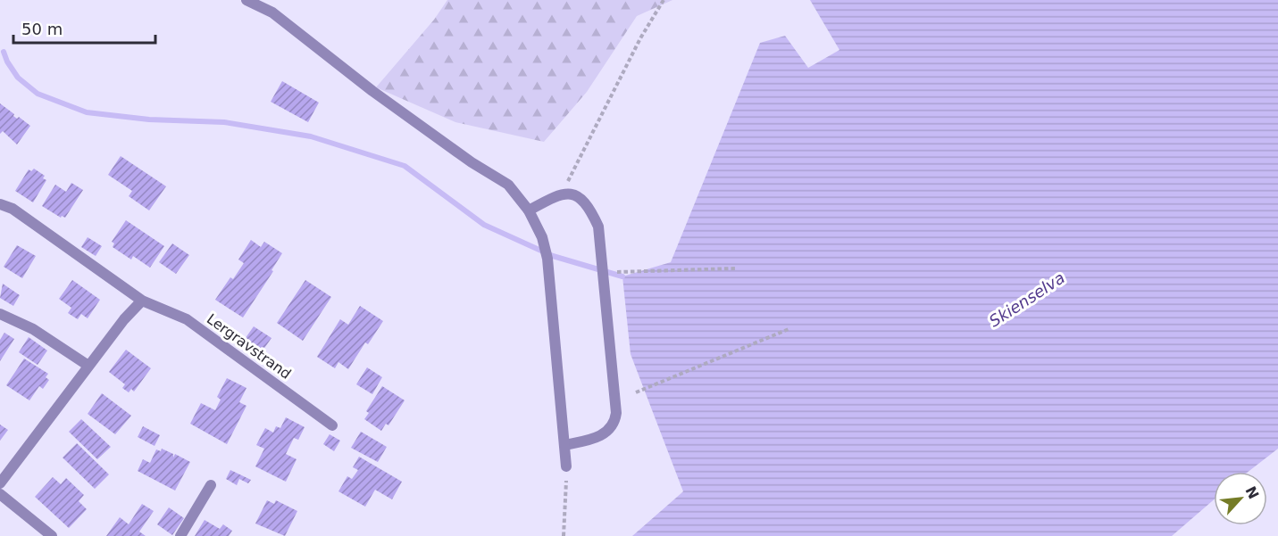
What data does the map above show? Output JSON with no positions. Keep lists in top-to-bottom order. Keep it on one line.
{"streets":{"street":["Lergravstrand"]},"water":["Skienselva"],"scale_bar":"50 m","north":"top right"}
